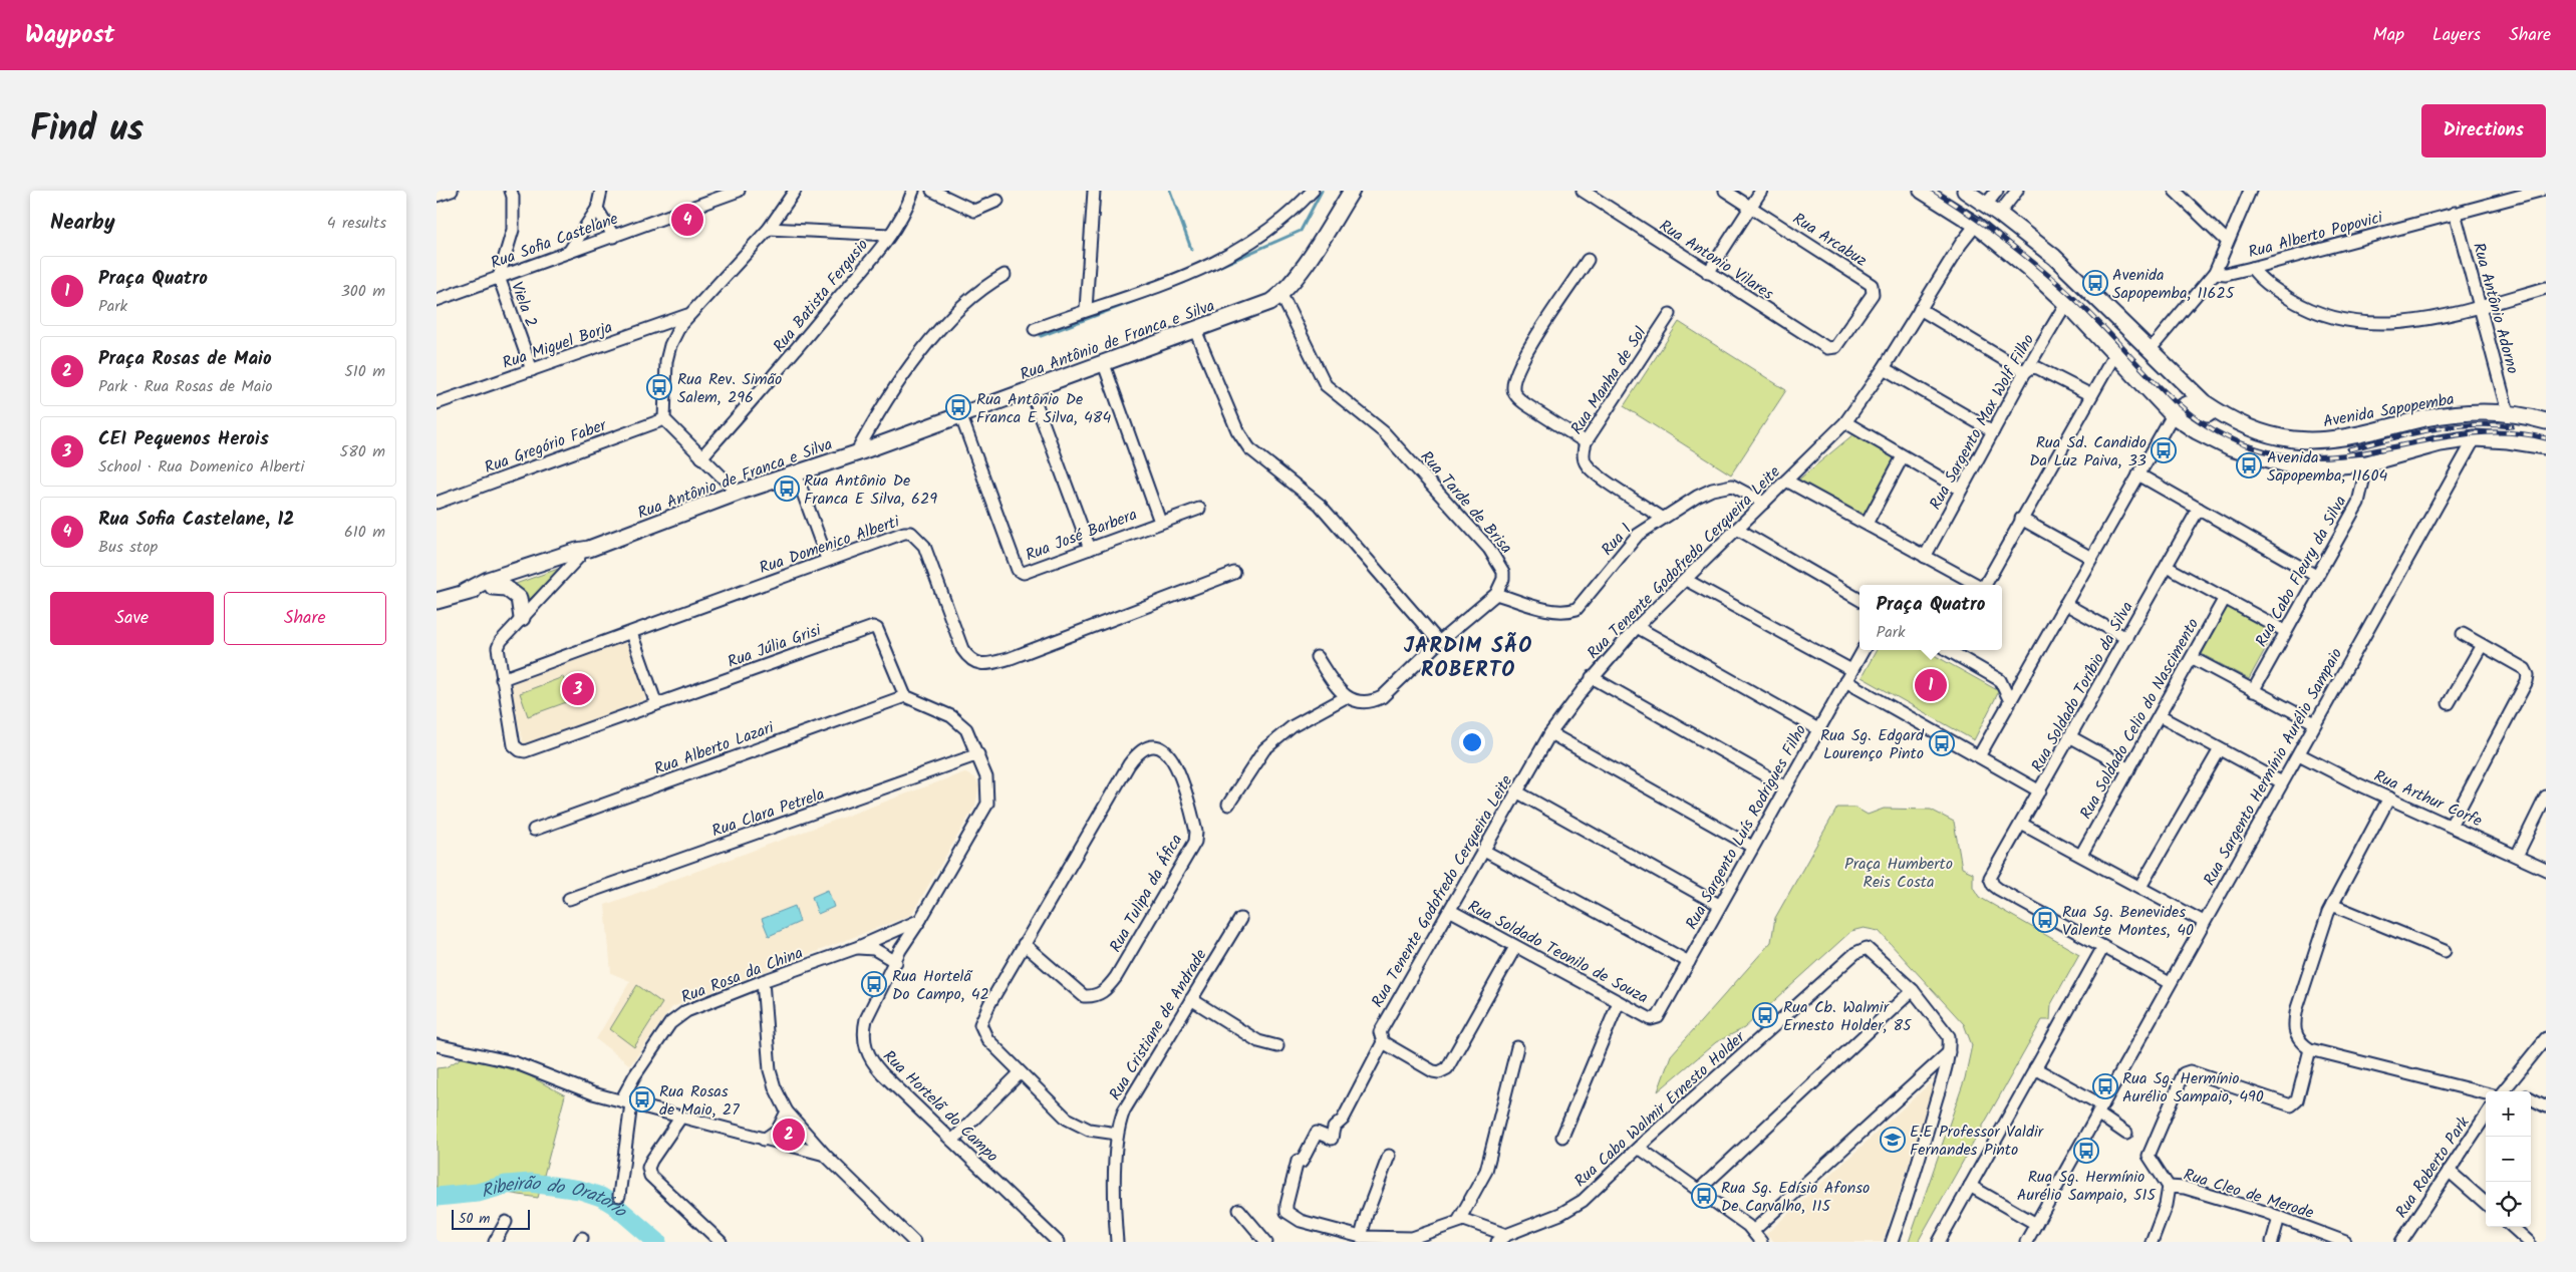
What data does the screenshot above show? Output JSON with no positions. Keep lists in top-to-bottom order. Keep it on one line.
{"streets":{"main road":["Rua Antônio de Franca e Silva","Avenida Sapopemba"],"street":["Rua Alberto Popovici","Rua Arcabuz","Rua Sofia Castelane","Rua Antonio Vilares","Rua Batista Fergusio","Viela 2","Rua Antônio Adorno","Rua Miguel Borja","Rua Manha de Sol","Rua Sargento Max Wolf Filho","Rua Gregório Faber","Rua Tarde de Brisa","Rua José Barbera","Rua 1","Rua Domenico Alberti","Rua Tenente Godofredo Cerqueira Leite","Rua Cabo Fleury da Silva","Rua Júlia Grisi","Rua Soldado Toríbio da Silva","Rua Soldado Celio do Nascimento","Rua Alberto Lazari","Rua Sargento Hermínio Aurélio Sampaio","Rua Arthur Corfe","Rua Clara Petrela","Rua Sargento Luís Rodrigues Filho","Rua Tulipa da Áfica","Rua Soldado Teonilo de Souza","Rua Rosa da China","Rua Cristiane de Andrade","Rua Hortelã do Campo","Rua Cabo Walmir Ernesto Holder","Rua Roberto Park","Rua Cleo de Merode"]},"crossings":[["Rua Alberto Popovici","Rua Antônio Adorno"],["Rua Arcabuz","Rua Antonio Vilares"],["Rua Sofia Castelane","Viela 2"],["Viela 2","Rua Miguel Borja"],["Rua Antônio Adorno","Avenida Sapopemba"],["Rua Antônio de Franca e Silva","Rua Tarde de Brisa"],["Rua Antônio de Franca e Silva","Rua José Barbera"],["Rua Manha de Sol","Rua 1"],["Rua Tarde de Brisa","Rua 1"],["Rua 1","Rua Tenente Godofredo Cerqueira Leite"],["Rua Domenico Alberti","Rua Júlia Grisi"],["Rua Tenente Godofredo Cerqueira Leite","Rua Soldado Teonilo de Souza"],["Rua Júlia Grisi","Rua Alberto Lazari"],["Rua Sargento Hermínio Aurélio Sampaio","Rua Arthur Corfe"],["Rua Sargento Luís Rodrigues Filho","Rua Soldado Teonilo de Souza"],["Rua Tulipa da Áfica","Rua Cristiane de Andrade"],["Rua Rosa da China","Rua Hortelã do Campo"]],"districts":["JARDIM SÃO ROBERTO"],"water":["Ribeirão do Oratório"],"parks":["Praça Humberto Reis Costa"],"places":{"bus stop":["Avenida Sapopemba, 11625","Rua Rev. Simão Salem, 296","Rua Antônio De Franca E Silva, 484","Rua Sd. Candido Da Luz Paiva, 33","Avenida Sapopemba, 11604","Rua Antônio De Franca E Silva, 629","Rua Sg. Edgard Lourenço Pinto","Rua Sg. Benevides Valente Montes, 40","Rua Hortelã Do Campo, 42","Rua Cb. Walmir Ernesto Holder, 85","Rua Sg. Hermínio Aurélio Sampaio, 490","Rua Rosas de Maio, 27","Rua Sg. Hermínio Aurélio Sampaio, 515","Rua Sg. Edísio Afonso De Carvalho, 115"],"school or university":["E.E Professor Valdir Fernandes Pinto"]},"scale_bar":"50 m","page":{"header":"Waypost","nav":["Map","Layers","Share"],"title":"Find us","buttons":["Directions",["Save","Share"]],"heading":["Nearby","4 results"],"pins":["4","1","3","2"],"list":[{"mark":"1","name":"Praça Quatro","note":"Park","value":"300 m"},{"mark":"2","name":"Praça Rosas de Maio","note":"Park · Rua Rosas de Maio","value":"510 m"},{"mark":"3","name":"CEI Pequenos Herois","note":"School · Rua Domenico Alberti","value":"580 m"},{"mark":"4","name":"Rua Sofia Castelane, 12","note":"Bus stop","value":"610 m"}],"popup":["Praça Quatro","Park"],"map_buttons":["+","−"],"scale":"50 m"}}
